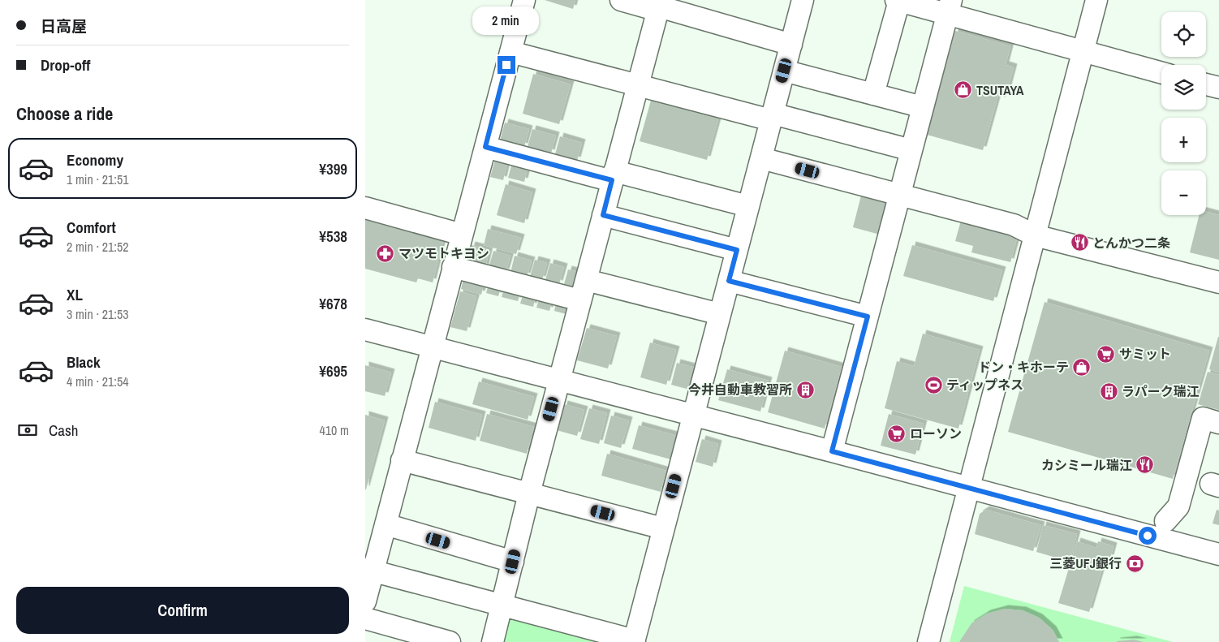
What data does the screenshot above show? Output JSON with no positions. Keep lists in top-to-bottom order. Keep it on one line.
{"places":{"shop":["TSUTAYA","ドン・キホーテ"],"restaurant":["とんかつ二条","カシミール瑞江"],"pharmacy":["マツモトキヨシ"],"supermarket":["サミット","ローソン"],"sports":["ティップネス"],"building":["今井自動車教習所","ラパーク瑞江"],"bank":["三菱UFJ銀行"]},"page":{"banner":["日高屋","Drop-off"],"bubble":"2 min","map_buttons":["+","−"],"heading":"Choose a ride","list":[{"name":"Economy","note":"1 min · 21:51","value":"¥399"},{"name":"Comfort","note":"2 min · 21:52","value":"¥538"},{"name":"XL","note":"3 min · 21:53","value":"¥678"},{"name":"Black","note":"4 min · 21:54","value":"¥695"}],"pay":["Cash","410 m"],"buttons":"Confirm"}}
